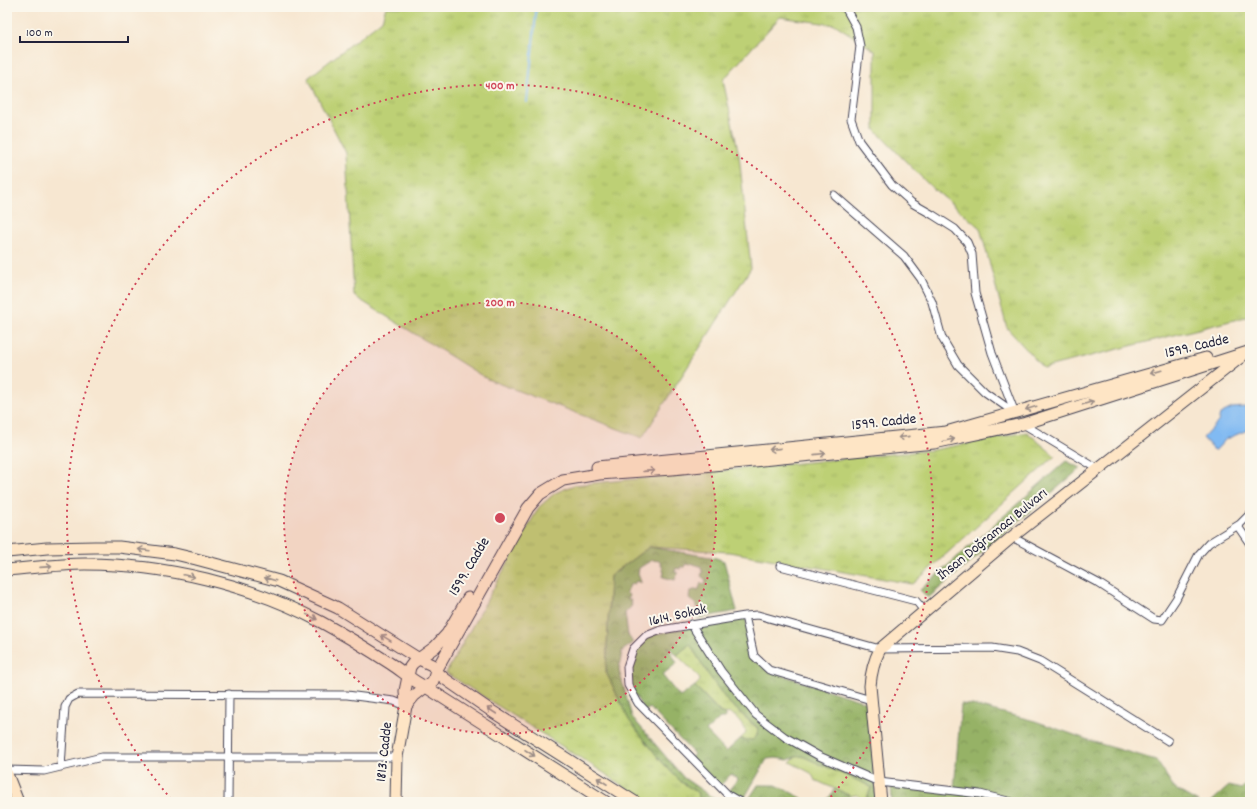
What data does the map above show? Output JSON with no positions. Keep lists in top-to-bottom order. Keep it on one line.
{"streets":{"street":["1599. Cadde","İhsan Doğramacı Bulvarı","1614. Sokak","1813. Cadde"]},"crossings":[["1599. Cadde","İhsan Doğramacı Bulvarı"],["1599. Cadde","1813. Cadde"],["İhsan Doğramacı Bulvarı","1614. Sokak"]],"scale_bar":"100 m","rings":["400 m","200 m"]}
